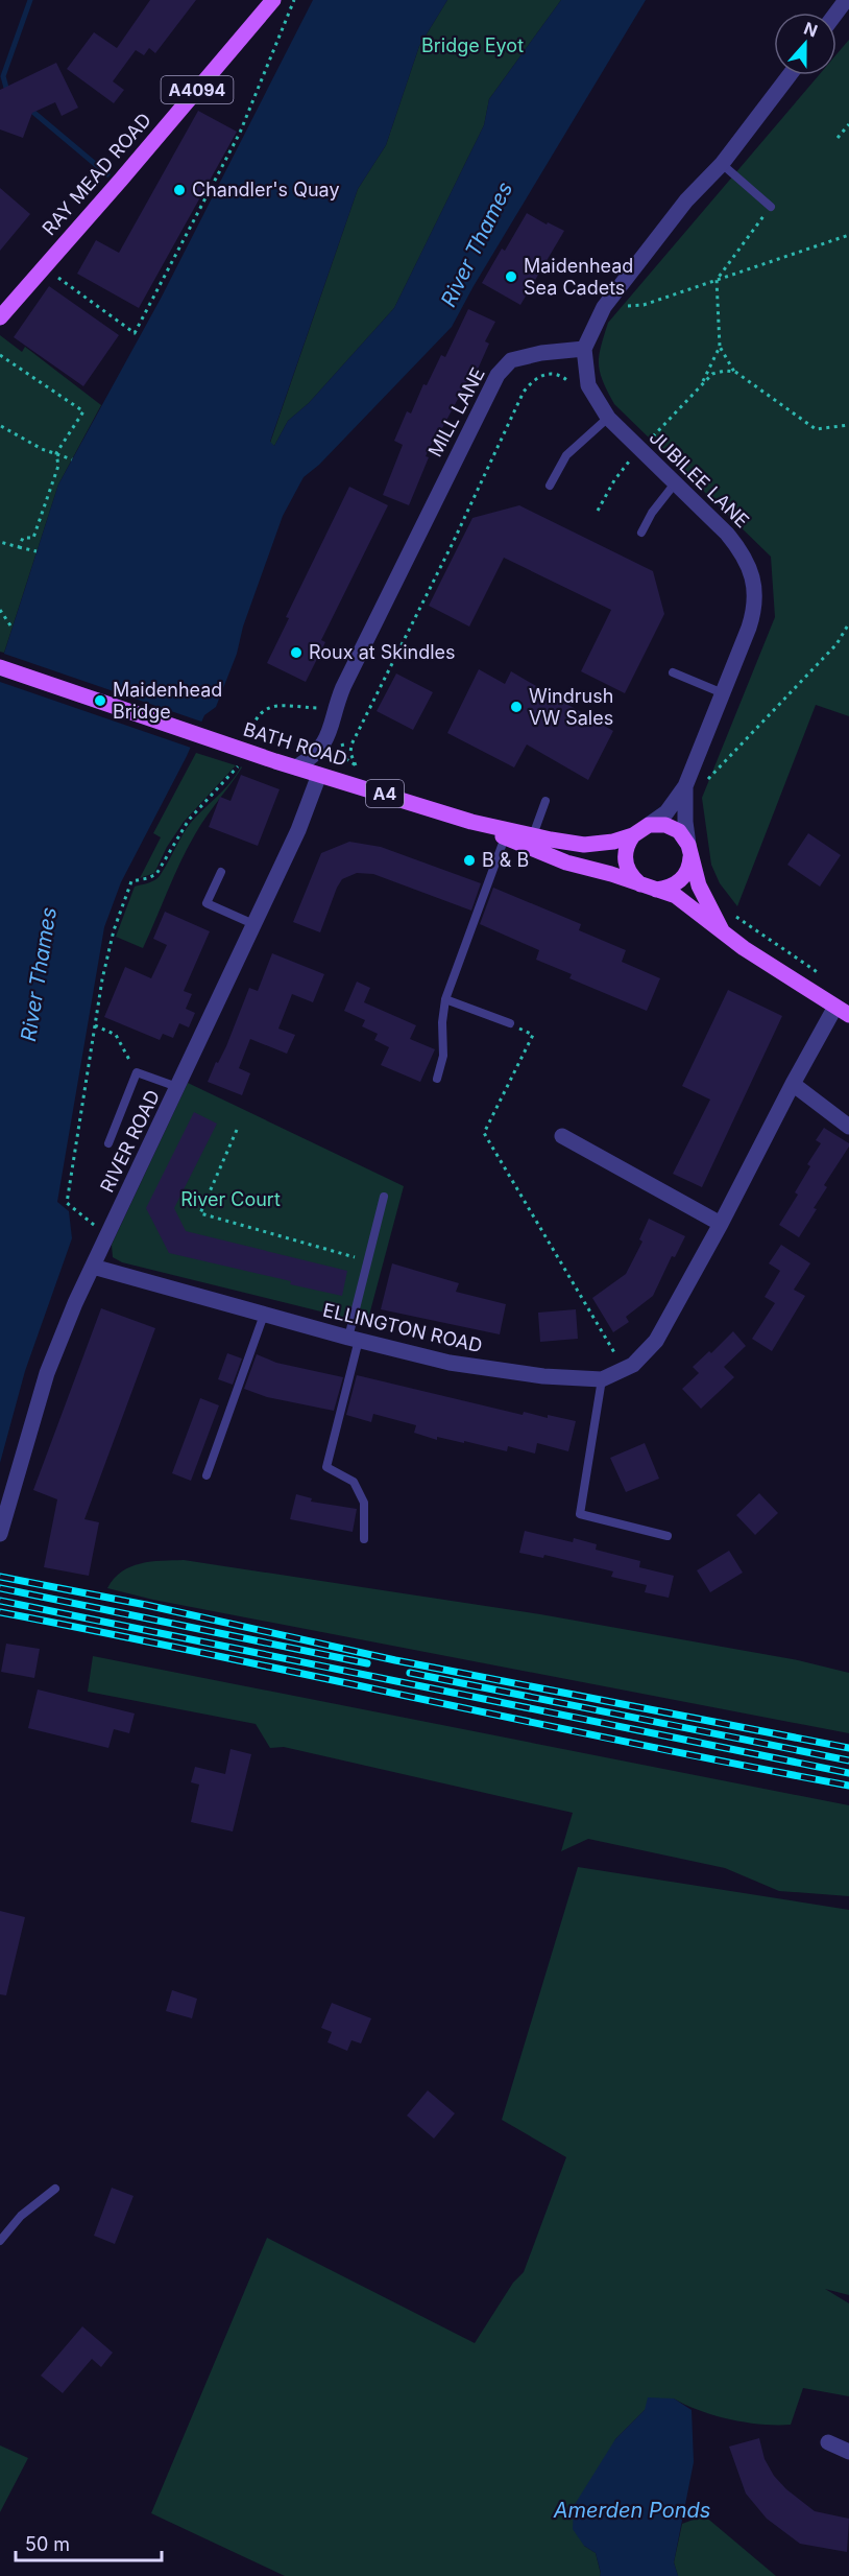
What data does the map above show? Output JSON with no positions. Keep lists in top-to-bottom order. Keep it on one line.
{"streets":{"main road":["A4094","RAY MEAD ROAD","BATH ROAD","A4"],"street":["MILL LANE","JUBILEE LANE","RIVER ROAD","ELLINGTON ROAD"]},"crossings":[["MILL LANE","JUBILEE LANE"],["MILL LANE","BATH ROAD"],["JUBILEE LANE","BATH ROAD"],["BATH ROAD","RIVER ROAD"],["BATH ROAD","ELLINGTON ROAD"],["RIVER ROAD","ELLINGTON ROAD"]],"water":["River Thames","Amerden Ponds"],"parks":["Bridge Eyot","River Court"],"places":["Chandler's Quay","Maidenhead Sea Cadets","Roux at Skindles","Maidenhead Bridge","Windrush VW Sales","B & B"],"scale_bar":"50 m","north":"top"}
